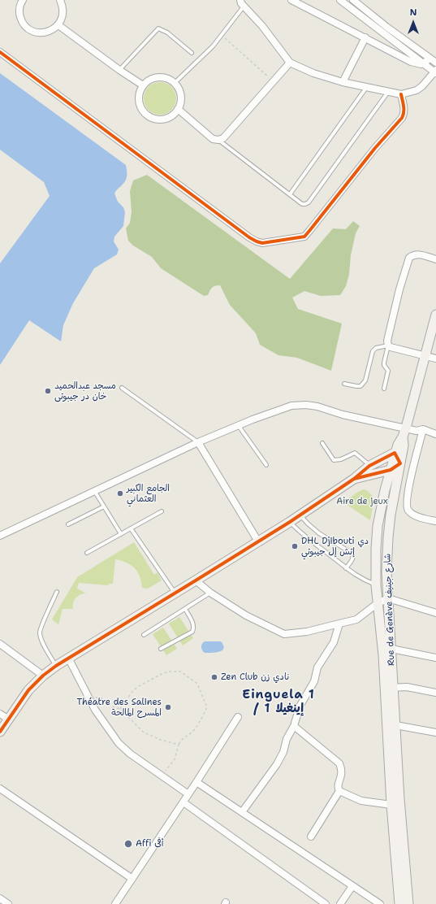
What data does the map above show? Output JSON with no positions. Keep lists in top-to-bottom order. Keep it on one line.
{"streets":{"main road":["Rue de Genève شارع جينيف"]},"districts":["Einguela 1 / إينغيلا 1"],"parks":["Aire de jeux"],"places":["مسجد عبدالحمید خان در جیبوتی","الجامع الكبير العثماني","DHL Djibouti دي إتش إل جيبوتي","Zen Club نادي زن","Théatre des Salines المسرح المالحة","Affi أفى"],"north":"top"}
